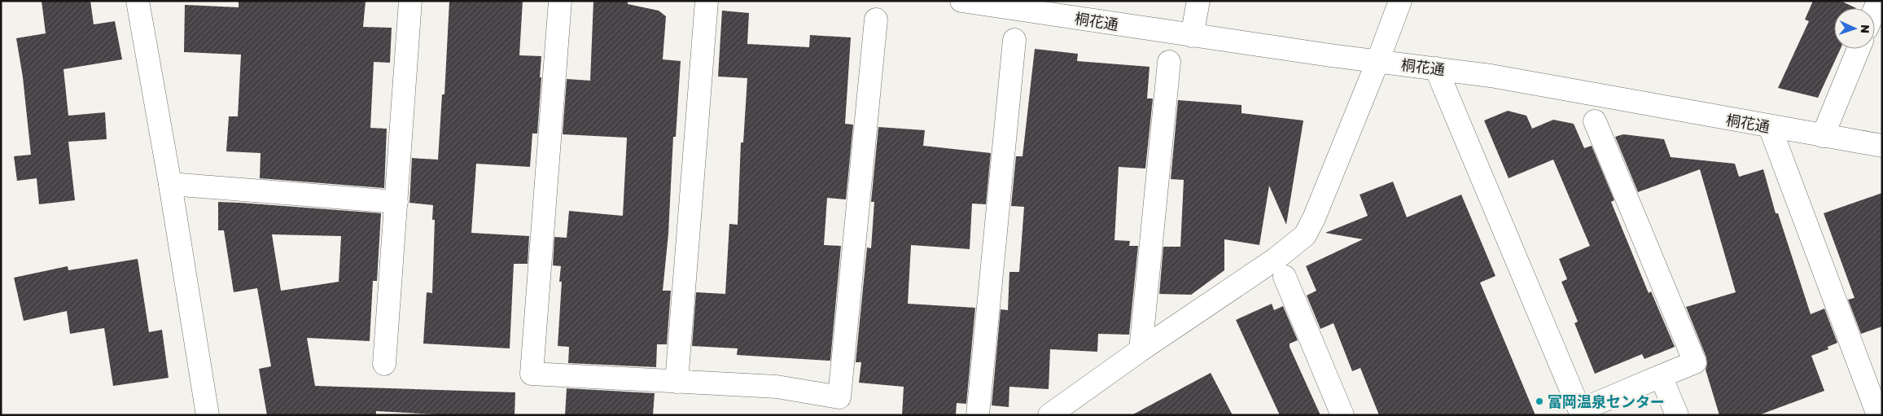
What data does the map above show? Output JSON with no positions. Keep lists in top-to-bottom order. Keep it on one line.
{"streets":{"street":["桐花通"]},"places":["富岡温泉センター"],"north":"right"}
